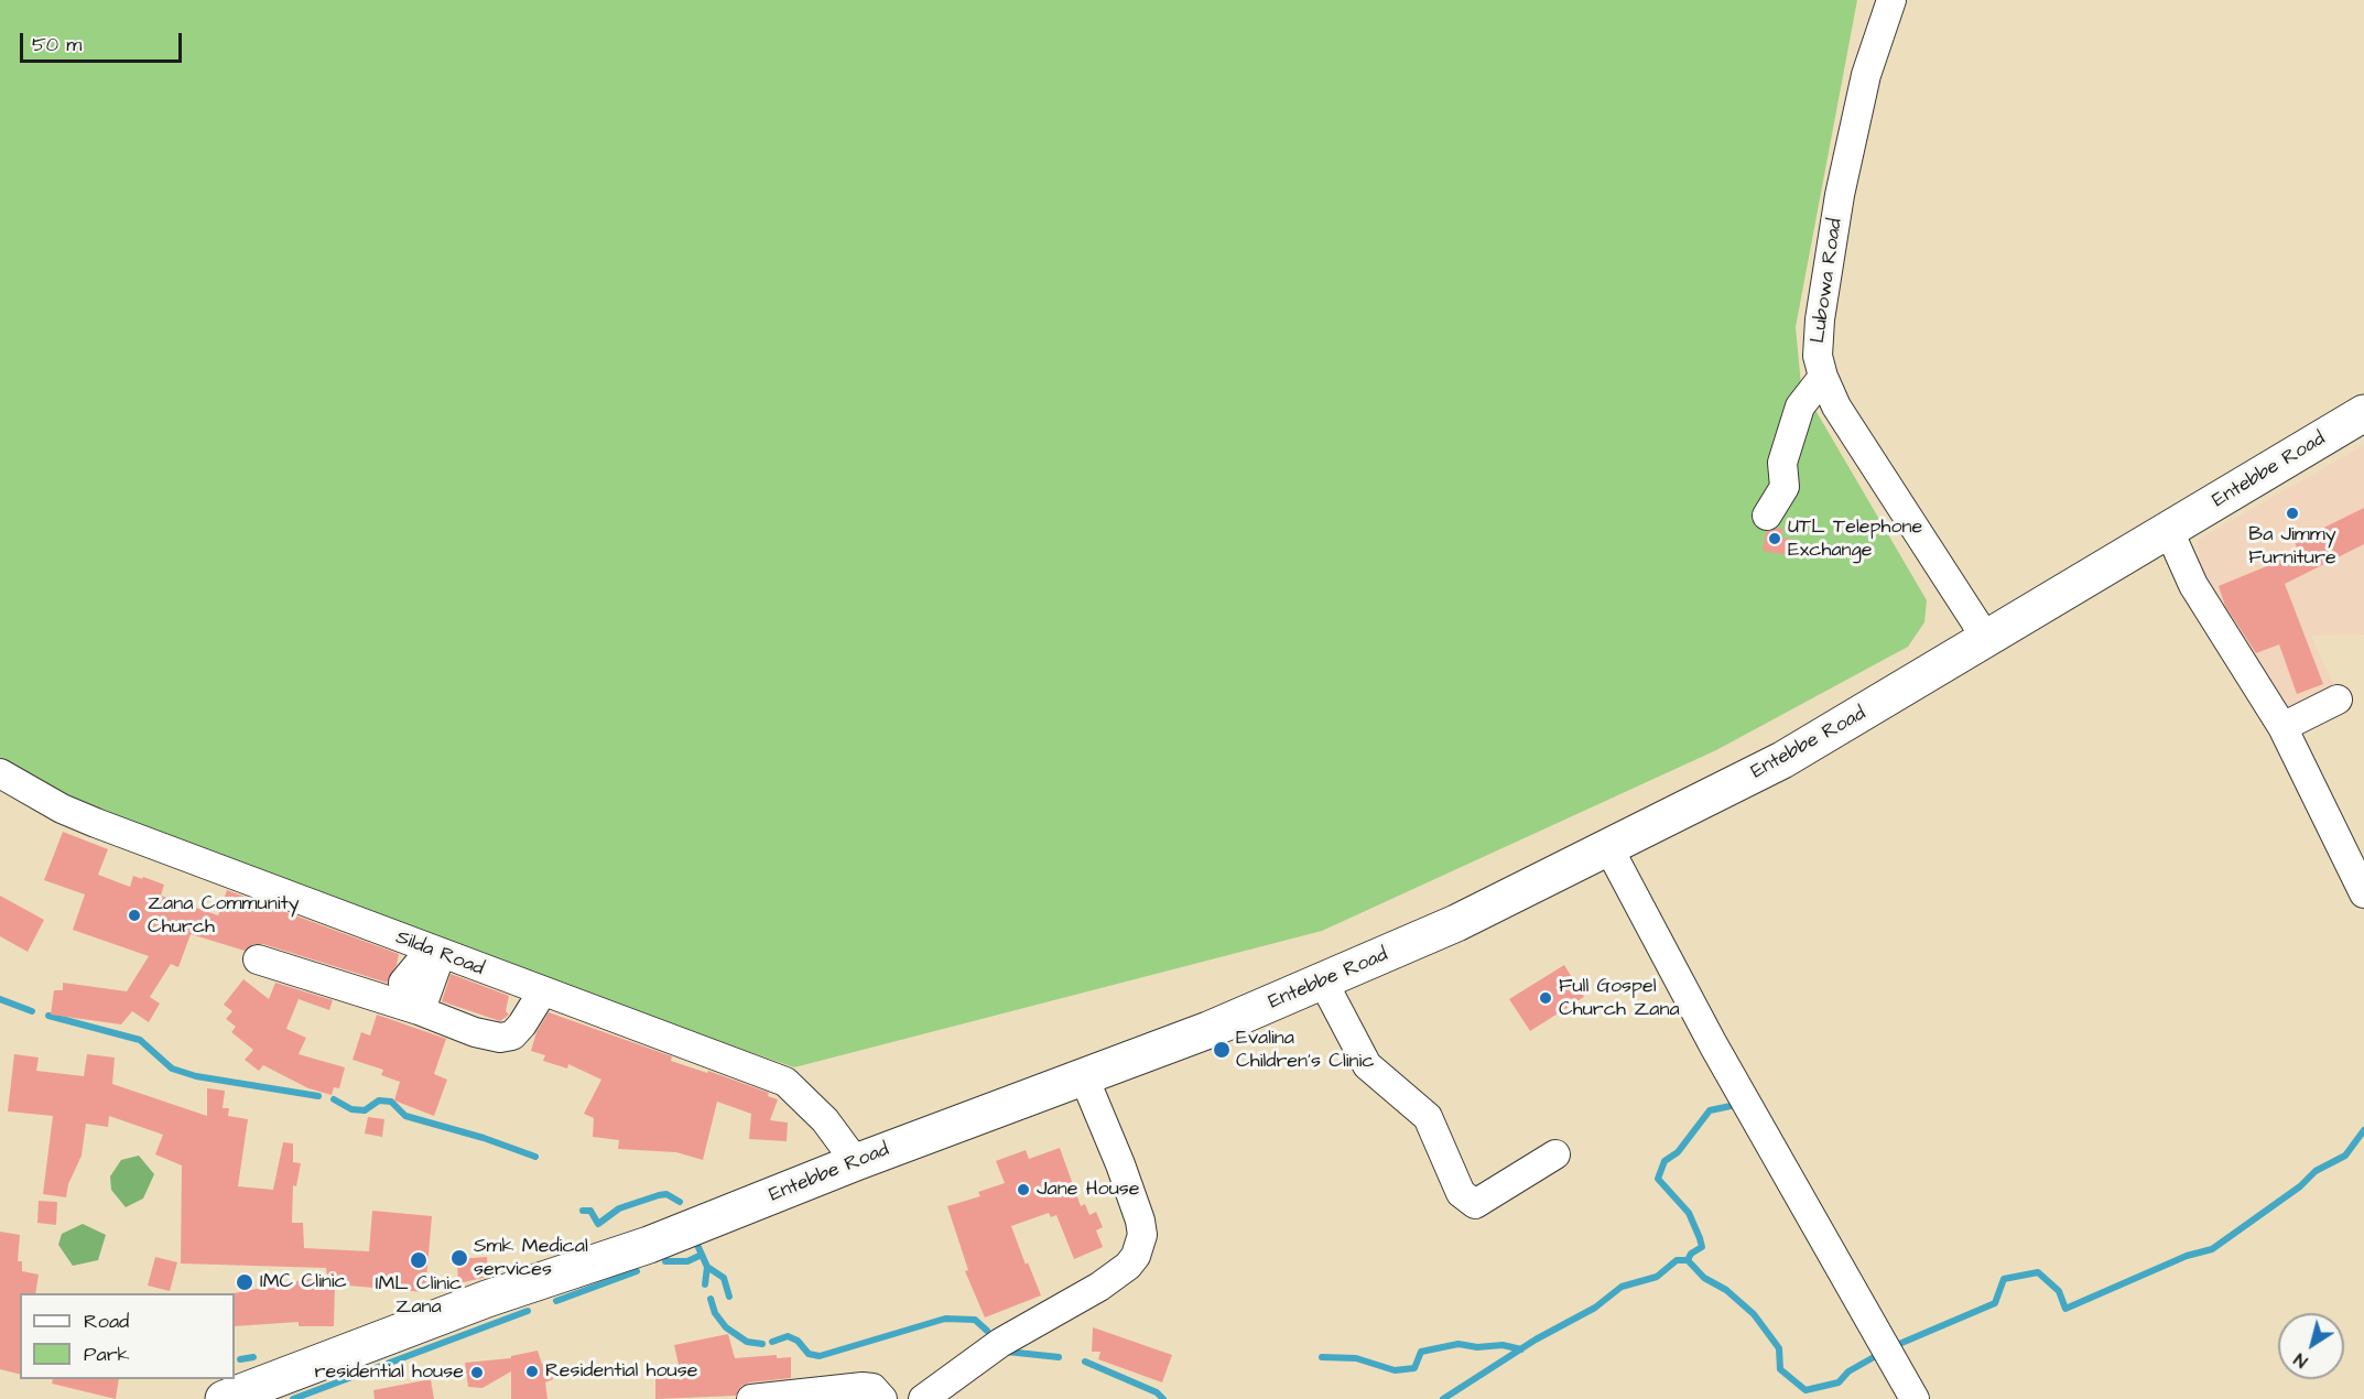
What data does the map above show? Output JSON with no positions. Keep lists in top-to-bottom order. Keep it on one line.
{"streets":{"main road":["Entebbe Road"],"street":["Lubowa Road","Silda Road"]},"crossings":[["Lubowa Road","Entebbe Road"],["Entebbe Road","Silda Road"]],"places":["Ba Jimmy Furniture","UTL Telephone Exchange","Zana Community Church","Full Gospel Church Zana","Evalina Children's Clinic","Jane House","Smk Medical services","IML Clinic Zana","IMC Clinic","Residential house","residential house"],"legend":["Road","Park"],"scale_bar":"50 m","north":"bottom left"}
